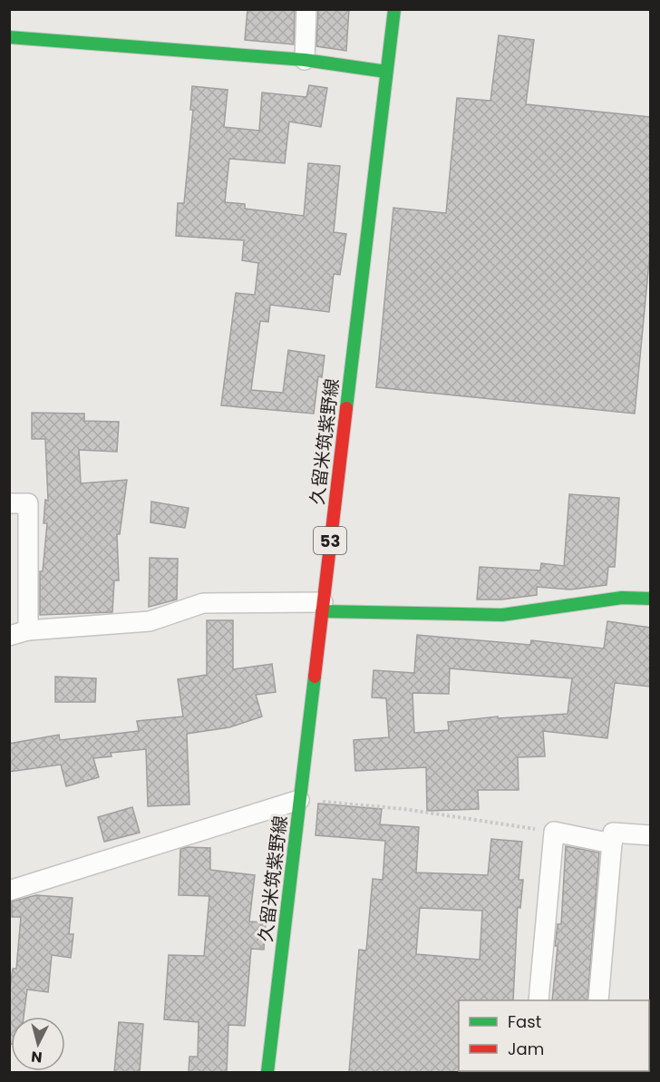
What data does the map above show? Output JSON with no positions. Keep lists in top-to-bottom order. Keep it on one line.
{"streets":{"main road":["久留米筑紫野線","53"]},"legend":["Fast","Jam"],"north":"bottom"}
